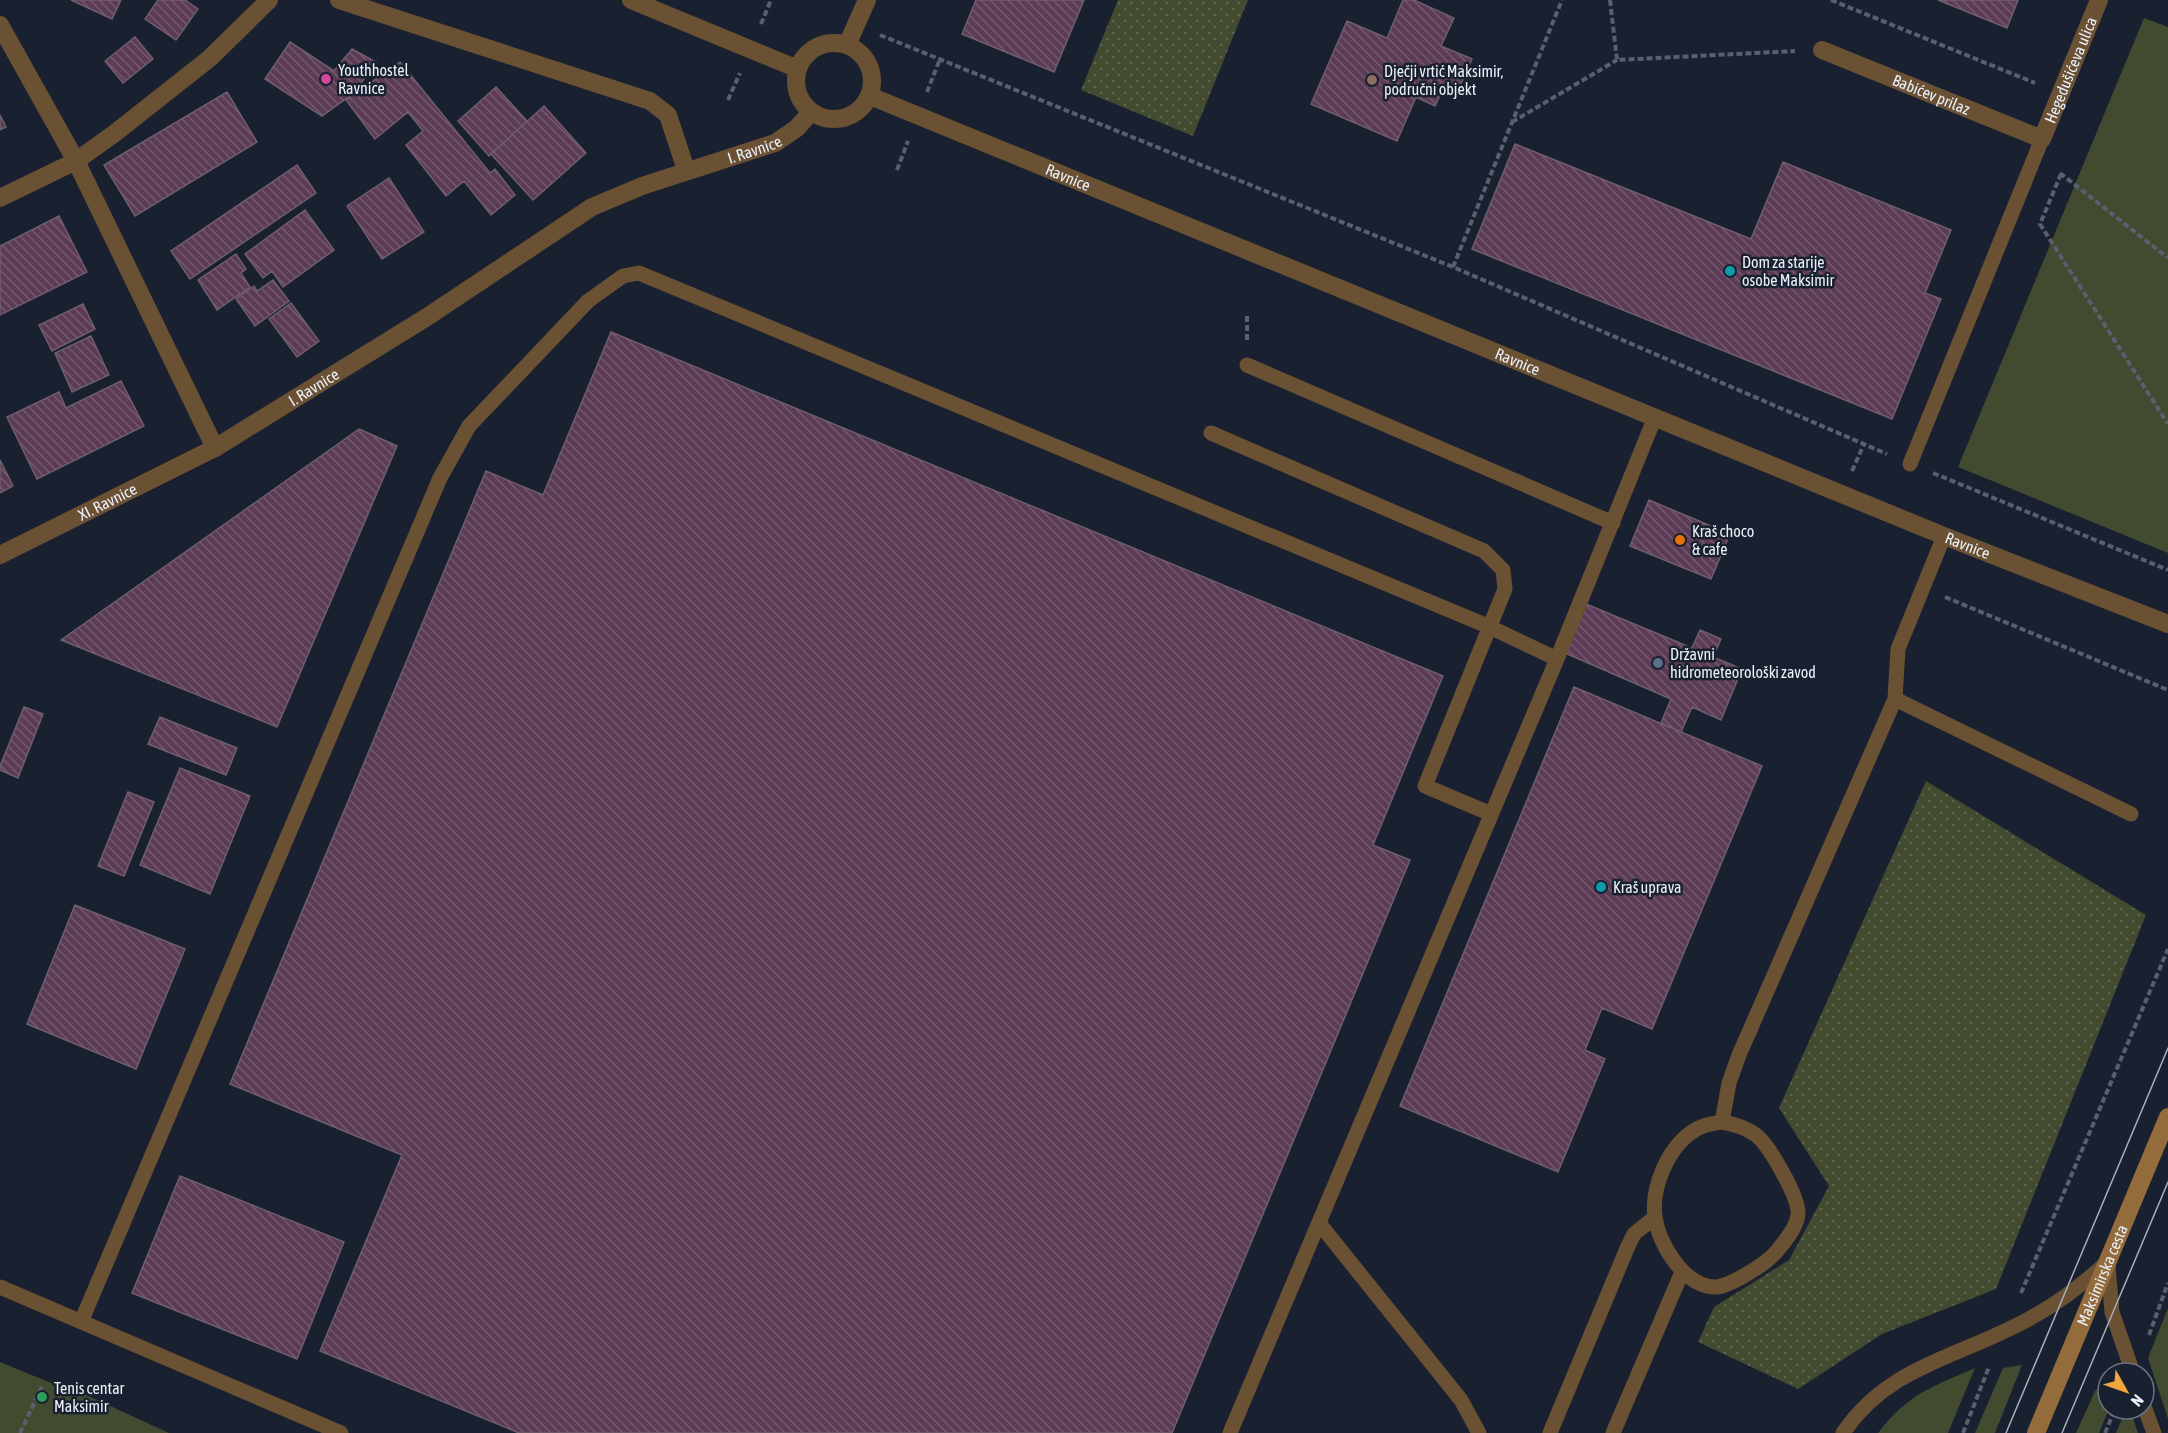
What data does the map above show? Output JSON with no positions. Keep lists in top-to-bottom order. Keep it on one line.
{"streets":{"main road":["Maksimirska cesta"],"street":["Hegedušićeva ulica","Babićev prilaz","I. Ravnice","Ravnice","XI. Ravnice"]},"crossings":[["Hegedušićeva ulica","Babićev prilaz"],["I. Ravnice","Ravnice"],["I. Ravnice","XI. Ravnice"]],"places":["Youthhostel Ravnice","Dječji vrtić Maksimir, područni objekt","Dom za starije osobe Maksimir","Kraš choco & cafe","Državni hidrometeorološki zavod","Kraš uprava","Tenis centar Maksimir"],"north":"bottom right"}
